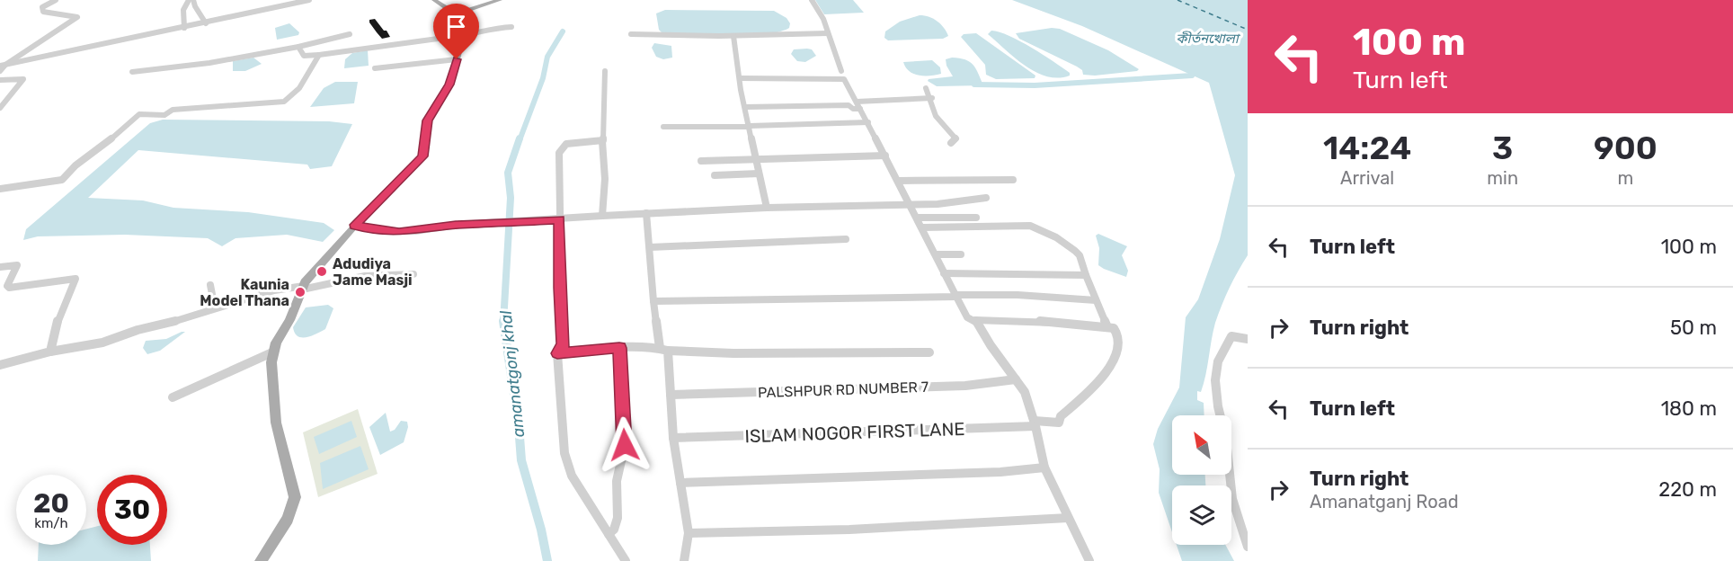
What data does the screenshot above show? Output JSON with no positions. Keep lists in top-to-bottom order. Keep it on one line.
{"streets":{"street":["PALSHPUR RD NUMBER 7","ISLAM NOGOR FIRST LANE"]},"water":["কীর্তনখোলা","amanatgonj khal"],"places":["Adudiya Jame Masji","Kaunia Model Thana"],"north":"top left","page":{"turn":["100 m","Turn left"],"eta":["14:24","Arrival","3","min","900","m"],"list":[{"name":"Turn left","value":"100 m"},{"name":"Turn right","value":"50 m"},{"name":"Turn left","value":"180 m"},{"name":"Turn right","note":"Amanatganj Road","value":"220 m"}],"speed":"20 km/h","limit":"30"}}
